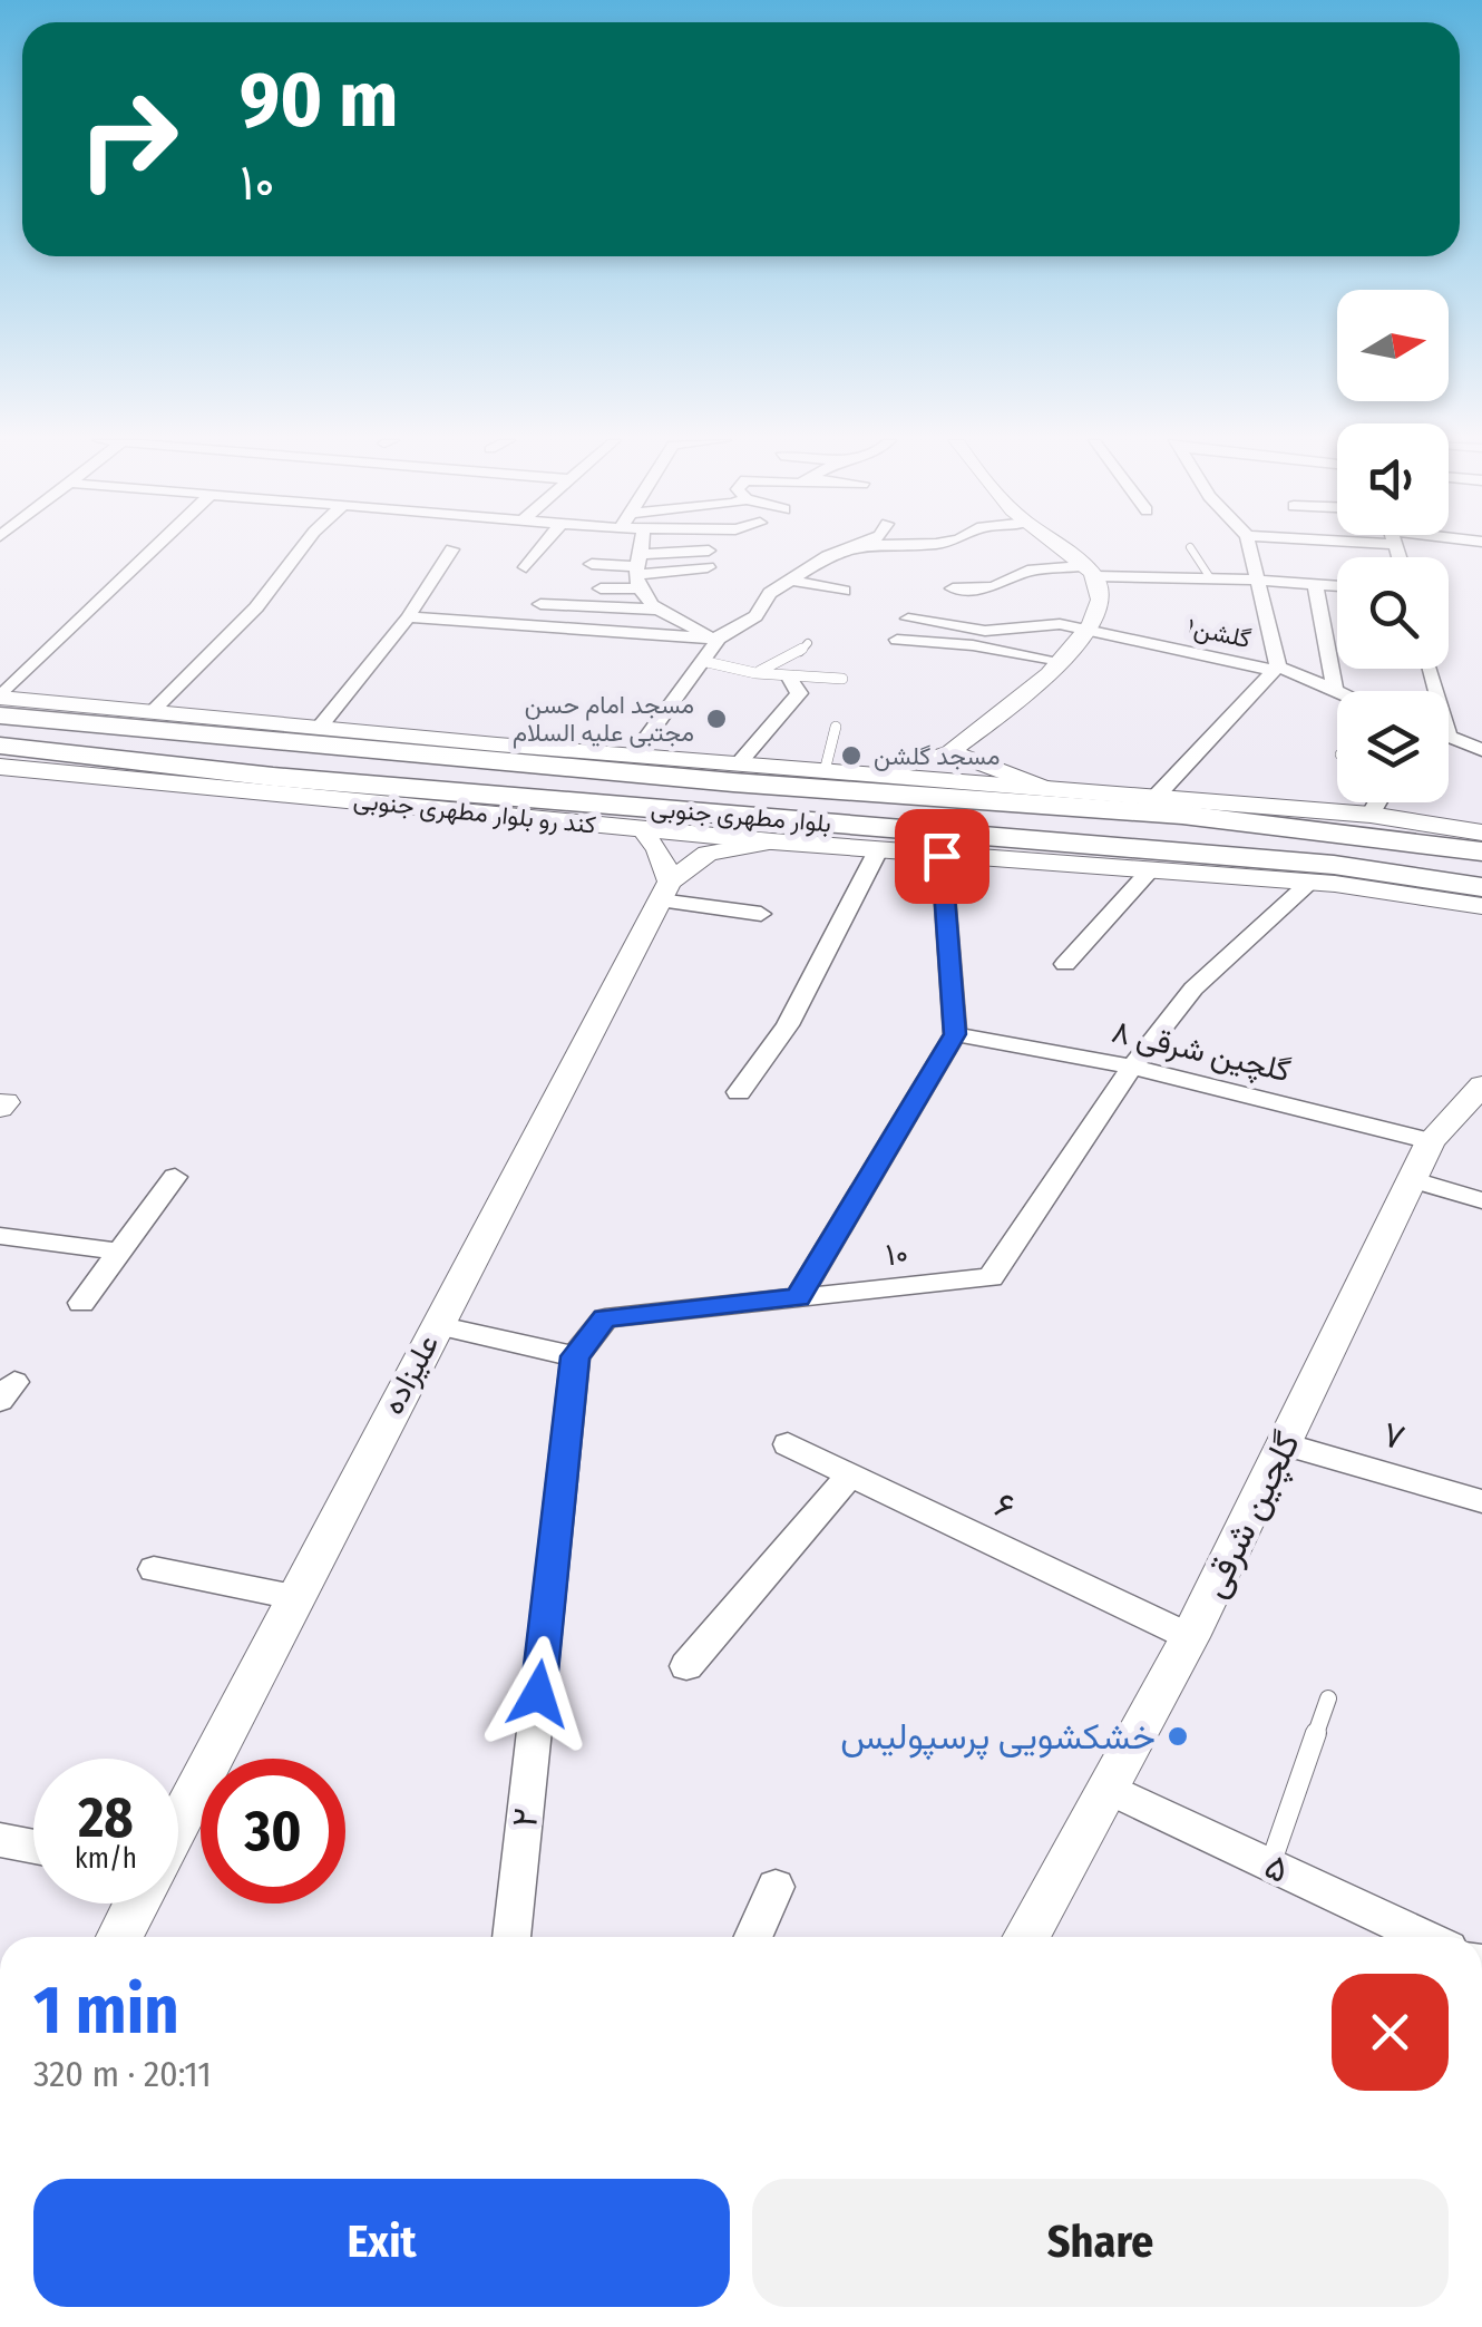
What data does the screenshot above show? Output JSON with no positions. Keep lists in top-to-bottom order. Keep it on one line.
{"streets":{"main road":["کند رو بلوار مطهری جنوبی","بلوار مطهری جنوبی"],"street":["گلشن۱","۸ گلچین شرقی","۱۰","علیزاده","۷","۶","گلچین شرقی","۲","۵"]},"crossings":[["کند رو بلوار مطهری جنوبی","بلوار مطهری جنوبی"],["کند رو بلوار مطهری جنوبی","علیزاده"],["۸ گلچین شرقی","۱۰"],["۸ گلچین شرقی","گلچین شرقی"],["۱۰","۲"],["۷","گلچین شرقی"],["۶","گلچین شرقی"],["گلچین شرقی","۵"]],"places":["مسجد امام حسن مجتبی علیه السلام","مسجد گلشن","خشکشویی پرسپولیس"],"north":"right","page":{"turn":["90 m","۱۰"],"speed":"28 km/h","limit":"30","heading":["1 min","320 m · 20:11"],"buttons":["Exit","Share"]}}
